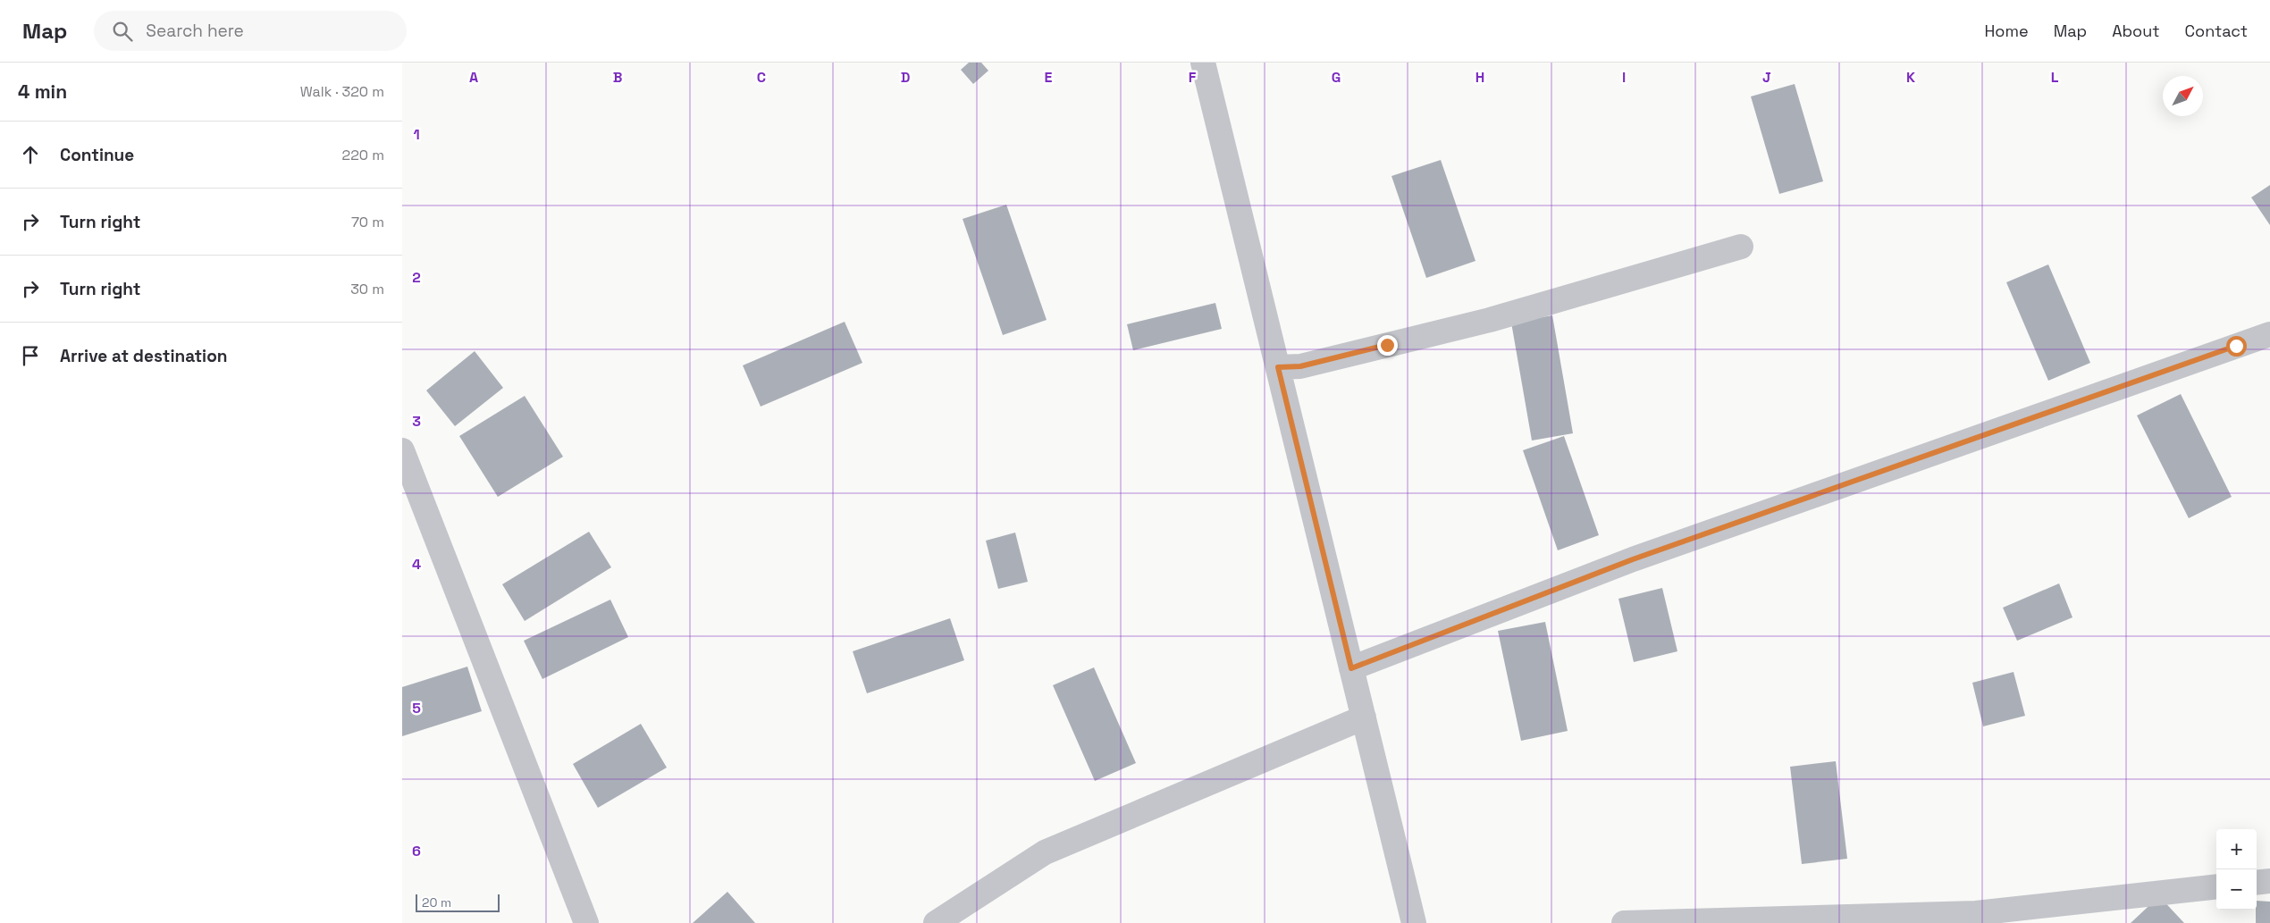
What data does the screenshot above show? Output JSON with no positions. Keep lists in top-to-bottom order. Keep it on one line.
{"scale_bar":"20 m","north":"top right","page":{"header":"Map","search":"Search here","nav":["Home","Map","About","Contact"],"heading":["4 min","Walk · 320 m"],"list":[["Continue","220 m"],["Turn right","70 m"],["Turn right","30 m"],"Arrive at destination"],"map_buttons":["+","−"],"scale":"20 m"},"grid":{"columns":["A","B","C","D","E","F","G","H","I","J","K","L"],"rows":["1","2","3","4","5","6"]}}
